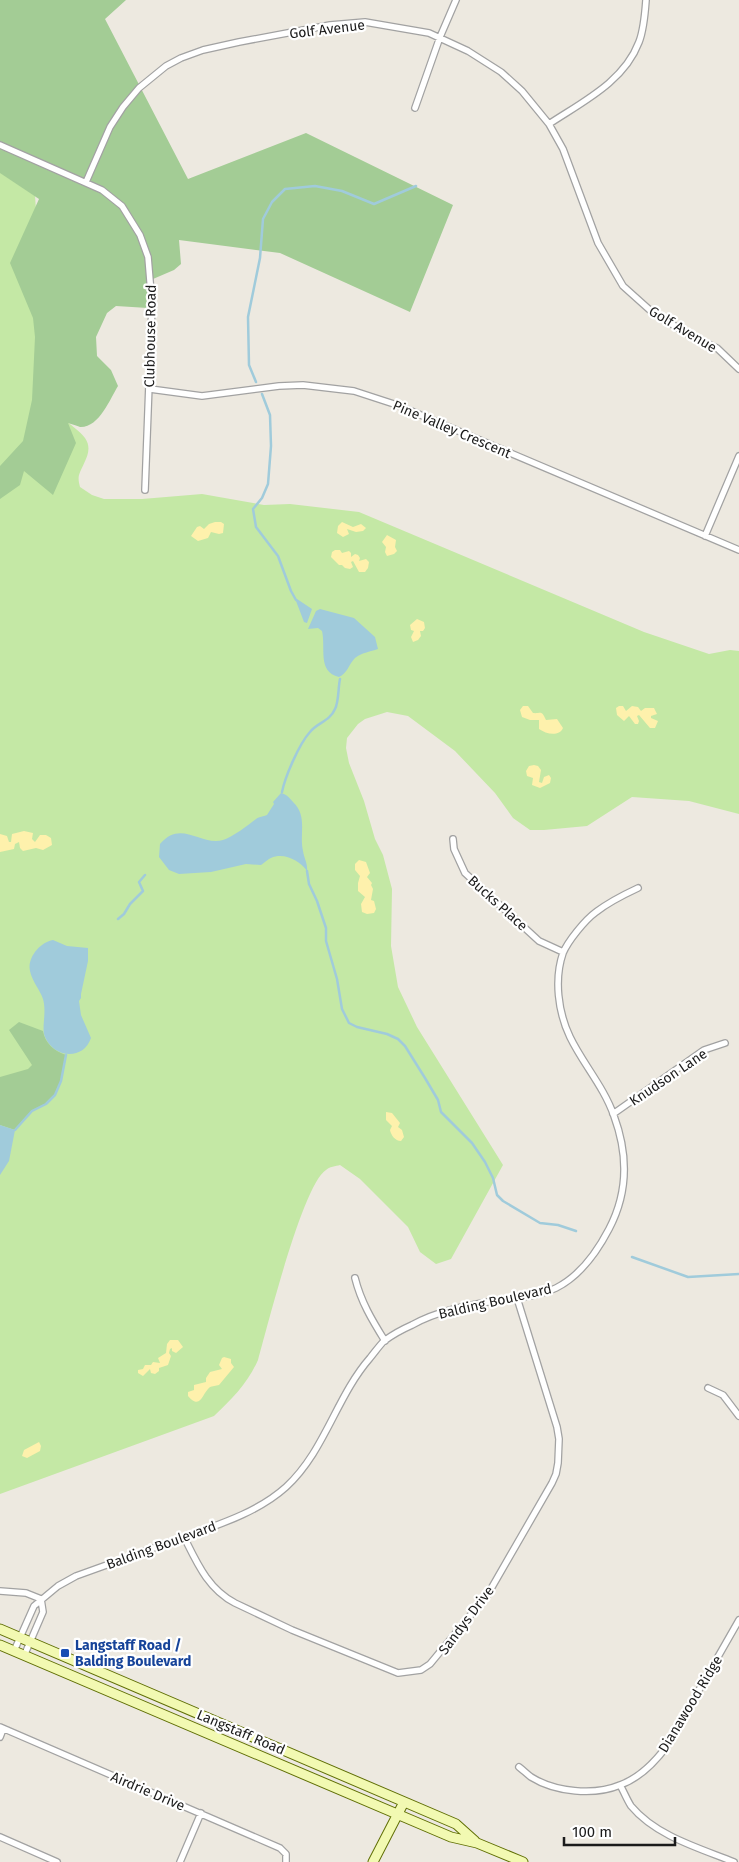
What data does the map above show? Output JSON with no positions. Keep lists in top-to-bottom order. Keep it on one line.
{"streets":{"main road":["Langstaff Road"],"street":["Golf Avenue","Clubhouse Road","Pine Valley Crescent","Bucks Place","Knudson Lane","Balding Boulevard","Sandys Drive","Dianawood Ridge","Airdrie Drive"]},"crossings":[["Golf Avenue","Clubhouse Road"],["Clubhouse Road","Pine Valley Crescent"],["Bucks Place","Balding Boulevard"],["Knudson Lane","Balding Boulevard"],["Balding Boulevard","Sandys Drive"],["Balding Boulevard","Langstaff Road"]],"places":{"transit":["Langstaff Road / Balding Boulevard"]},"scale_bar":"100 m"}
